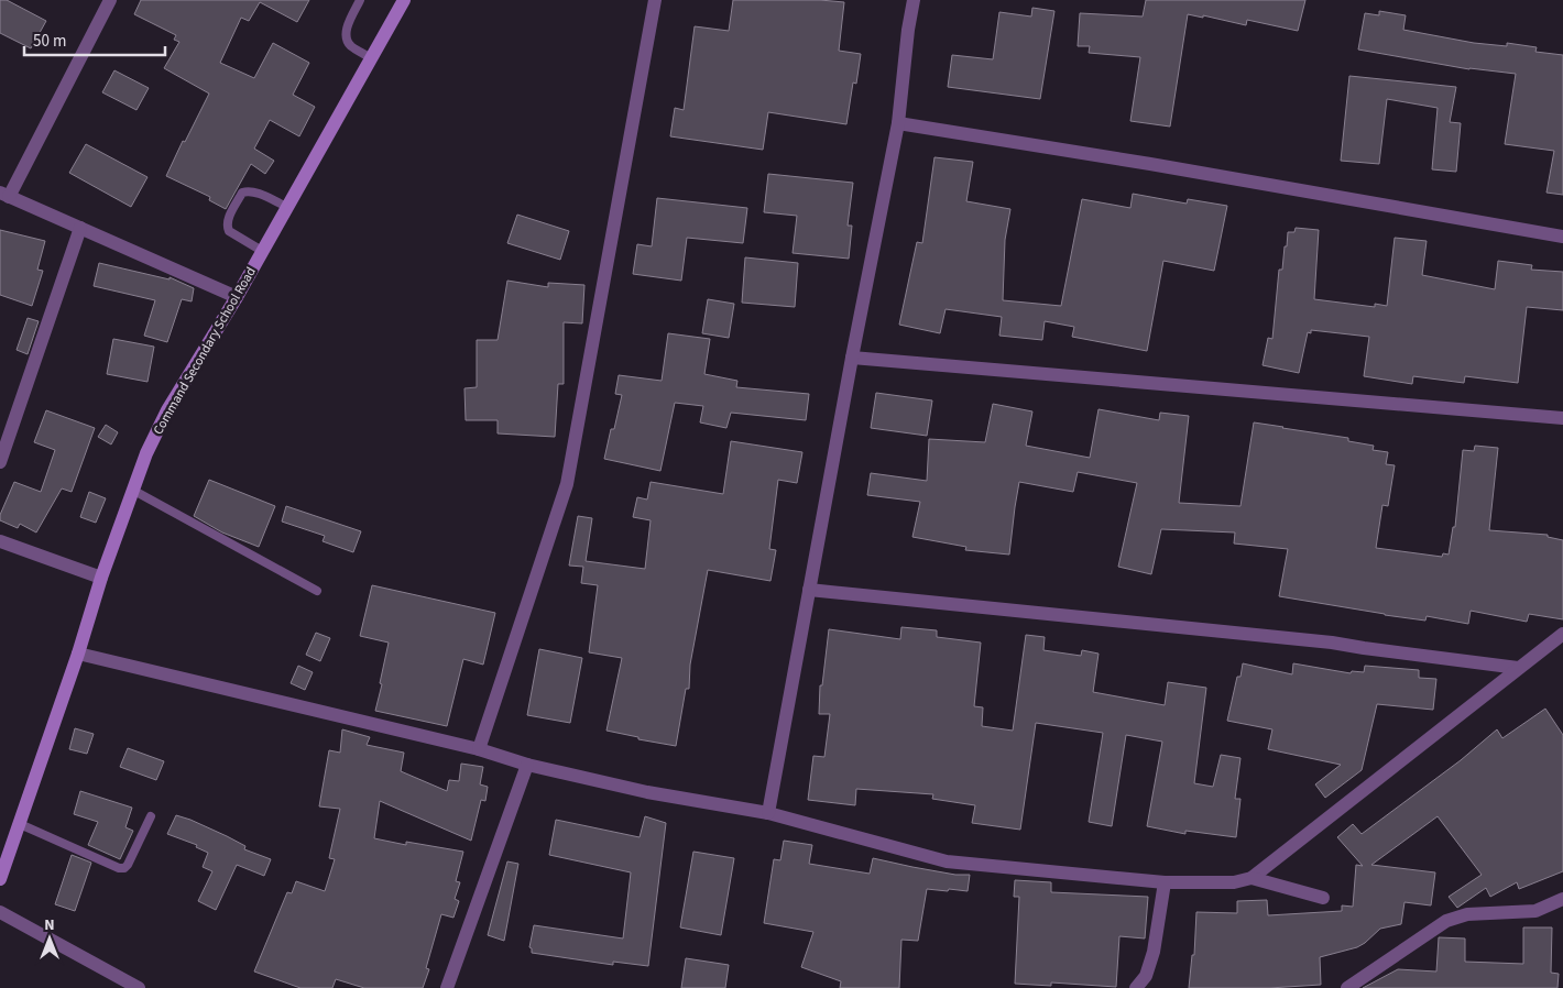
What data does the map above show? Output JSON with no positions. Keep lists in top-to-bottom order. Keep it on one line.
{"streets":{"main road":["Command Secondary School Road"]},"scale_bar":"50 m","north":"top"}
